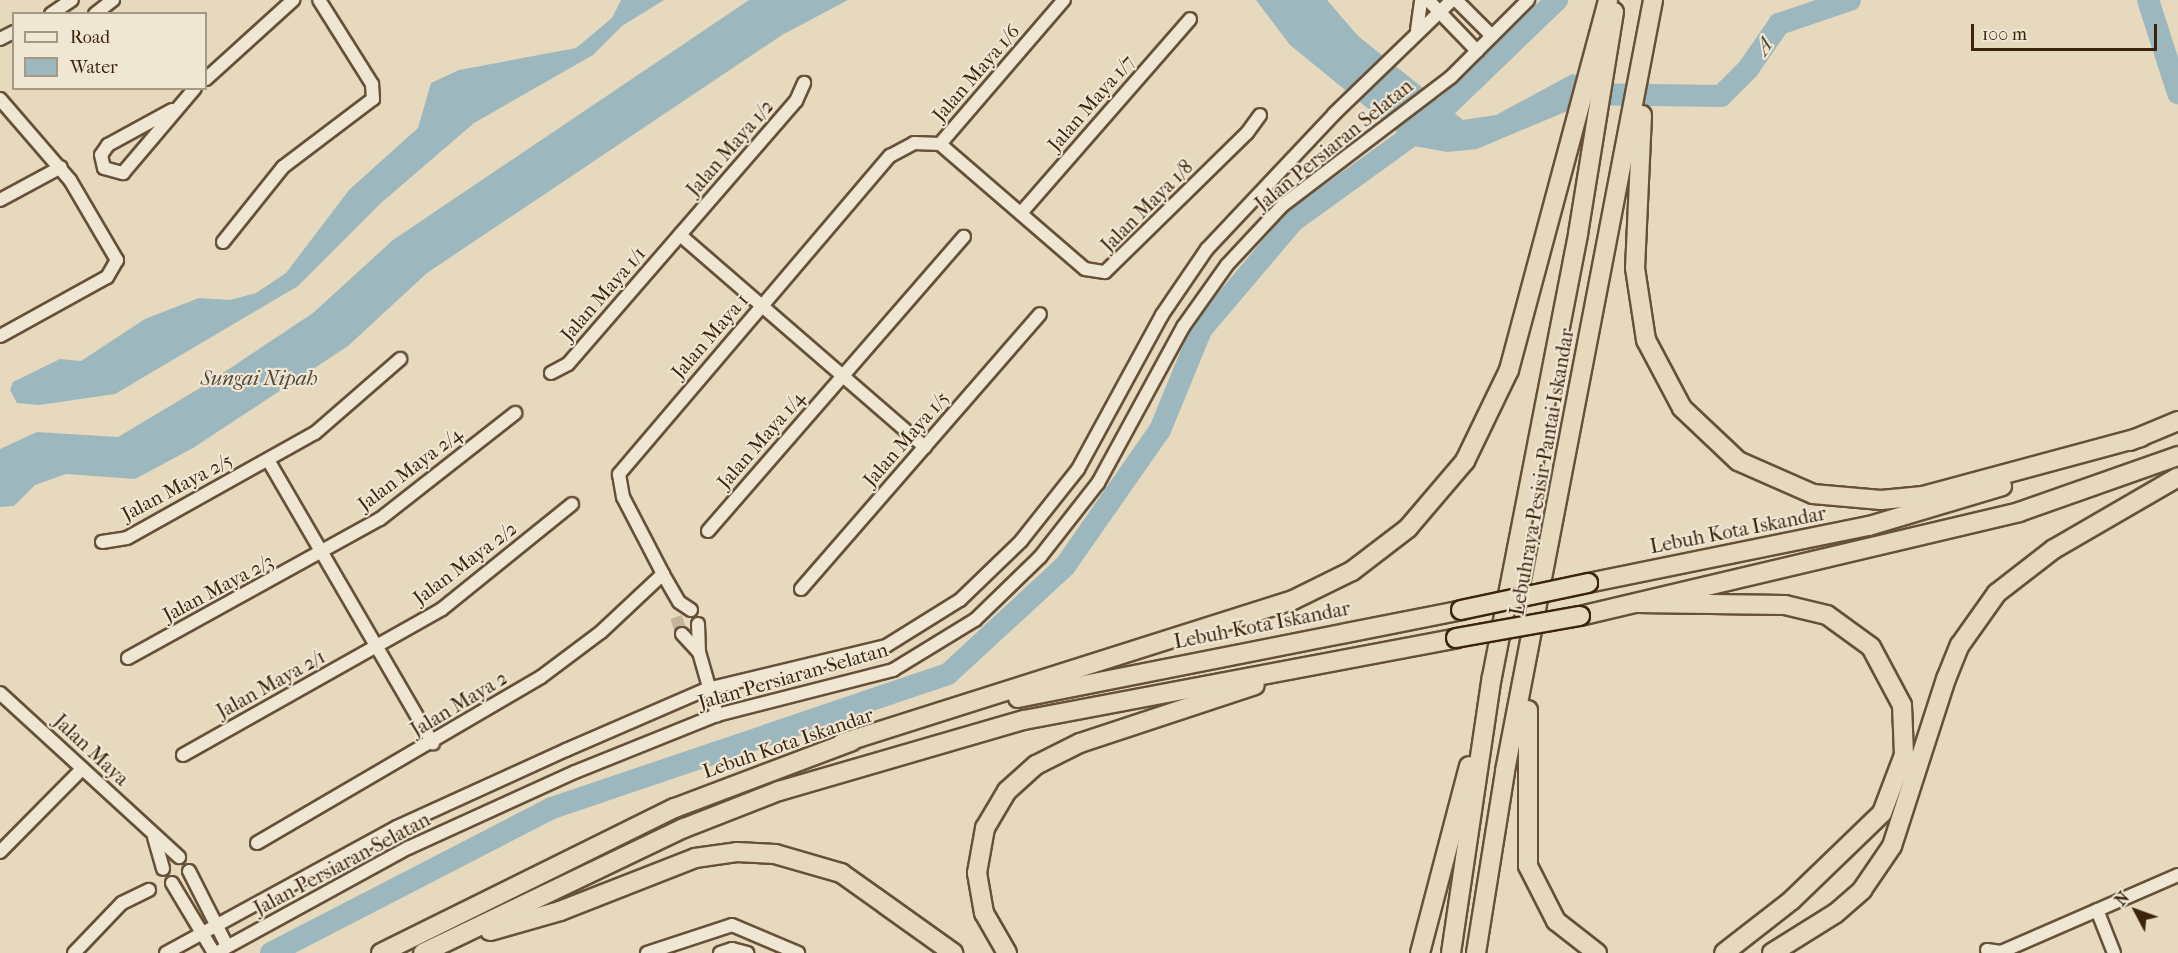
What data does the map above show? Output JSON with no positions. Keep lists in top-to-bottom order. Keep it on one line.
{"streets":{"highway":["Lebuhraya Pesisir Pantai Iskandar","Lebuh Kota Iskandar"],"street":["Jalan Maya 1/6","Jalan Maya 1/7","Jalan Persiaran Selatan","Jalan Maya 1/2","Jalan Maya 1/8","Jalan Maya 1/1","Jalan Maya 1","Jalan Maya 1/5","Jalan Maya 1/4","Jalan Maya 2/4","Jalan Maya 2/5","Jalan Maya 2/2","Jalan Maya 2/3","Jalan Maya 2/1","Jalan Maya 2","Jalan Maya"]},"crossings":[["Jalan Maya 1/6","Jalan Maya 1/8"],["Jalan Maya 1/6","Jalan Maya 1"],["Jalan Maya 1/7","Jalan Maya 1/8"],["Jalan Maya 1/2","Jalan Maya 1/1"],["Jalan Maya 1/8","Jalan Maya 1"],["Jalan Maya 1","Jalan Maya 2"],["Jalan Maya 2/4","Jalan Maya 2/3"],["Jalan Maya 2/2","Jalan Maya 2/1"]],"water":["A","Sungai Nipah"],"legend":["Road","Water"],"scale_bar":"100 m","north":"top left"}
